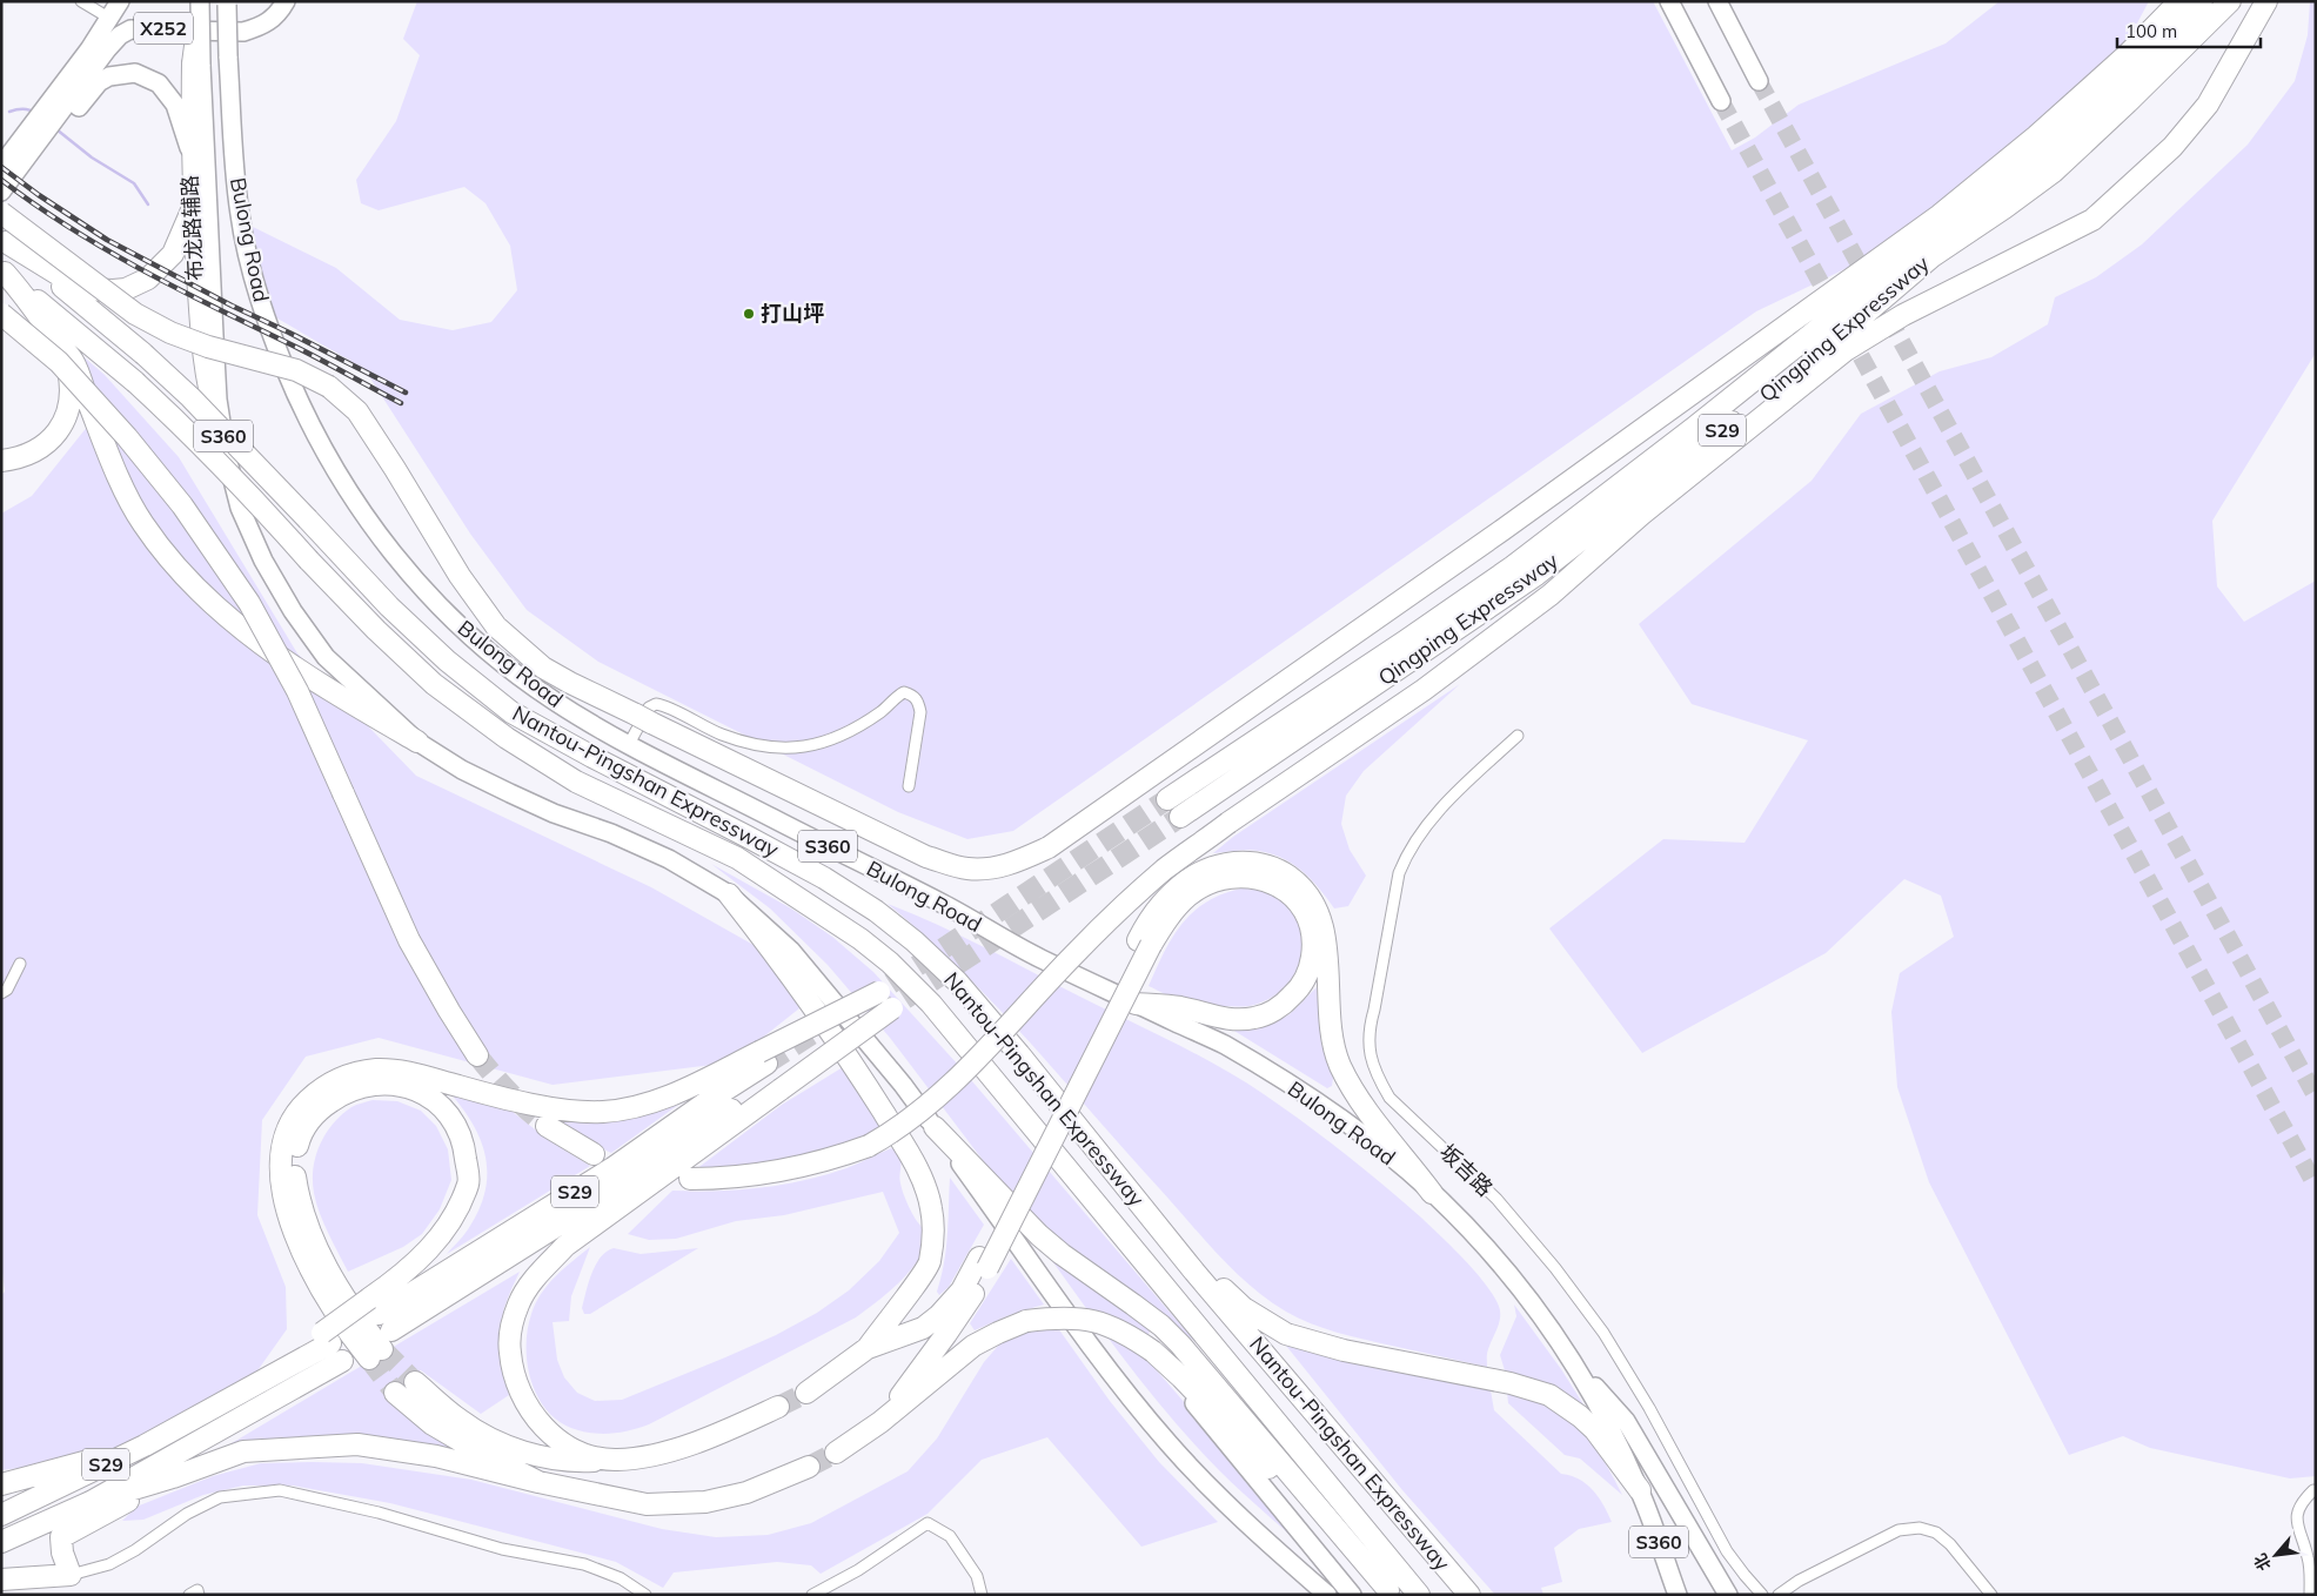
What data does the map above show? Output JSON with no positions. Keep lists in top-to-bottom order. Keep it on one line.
{"streets":{"highway":["Qingping Expressway","S29","Nantou-Pingshan Expressway"],"main road":["X252","布龙路辅路","Bulong Road","S360"],"street":["坂吉路"]},"crossings":[["布龙路辅路","Bulong Road"],["布龙路辅路","S360"],["Bulong Road","S360"]],"places":["打山坪"],"scale_bar":"100 m","north":"bottom left"}
